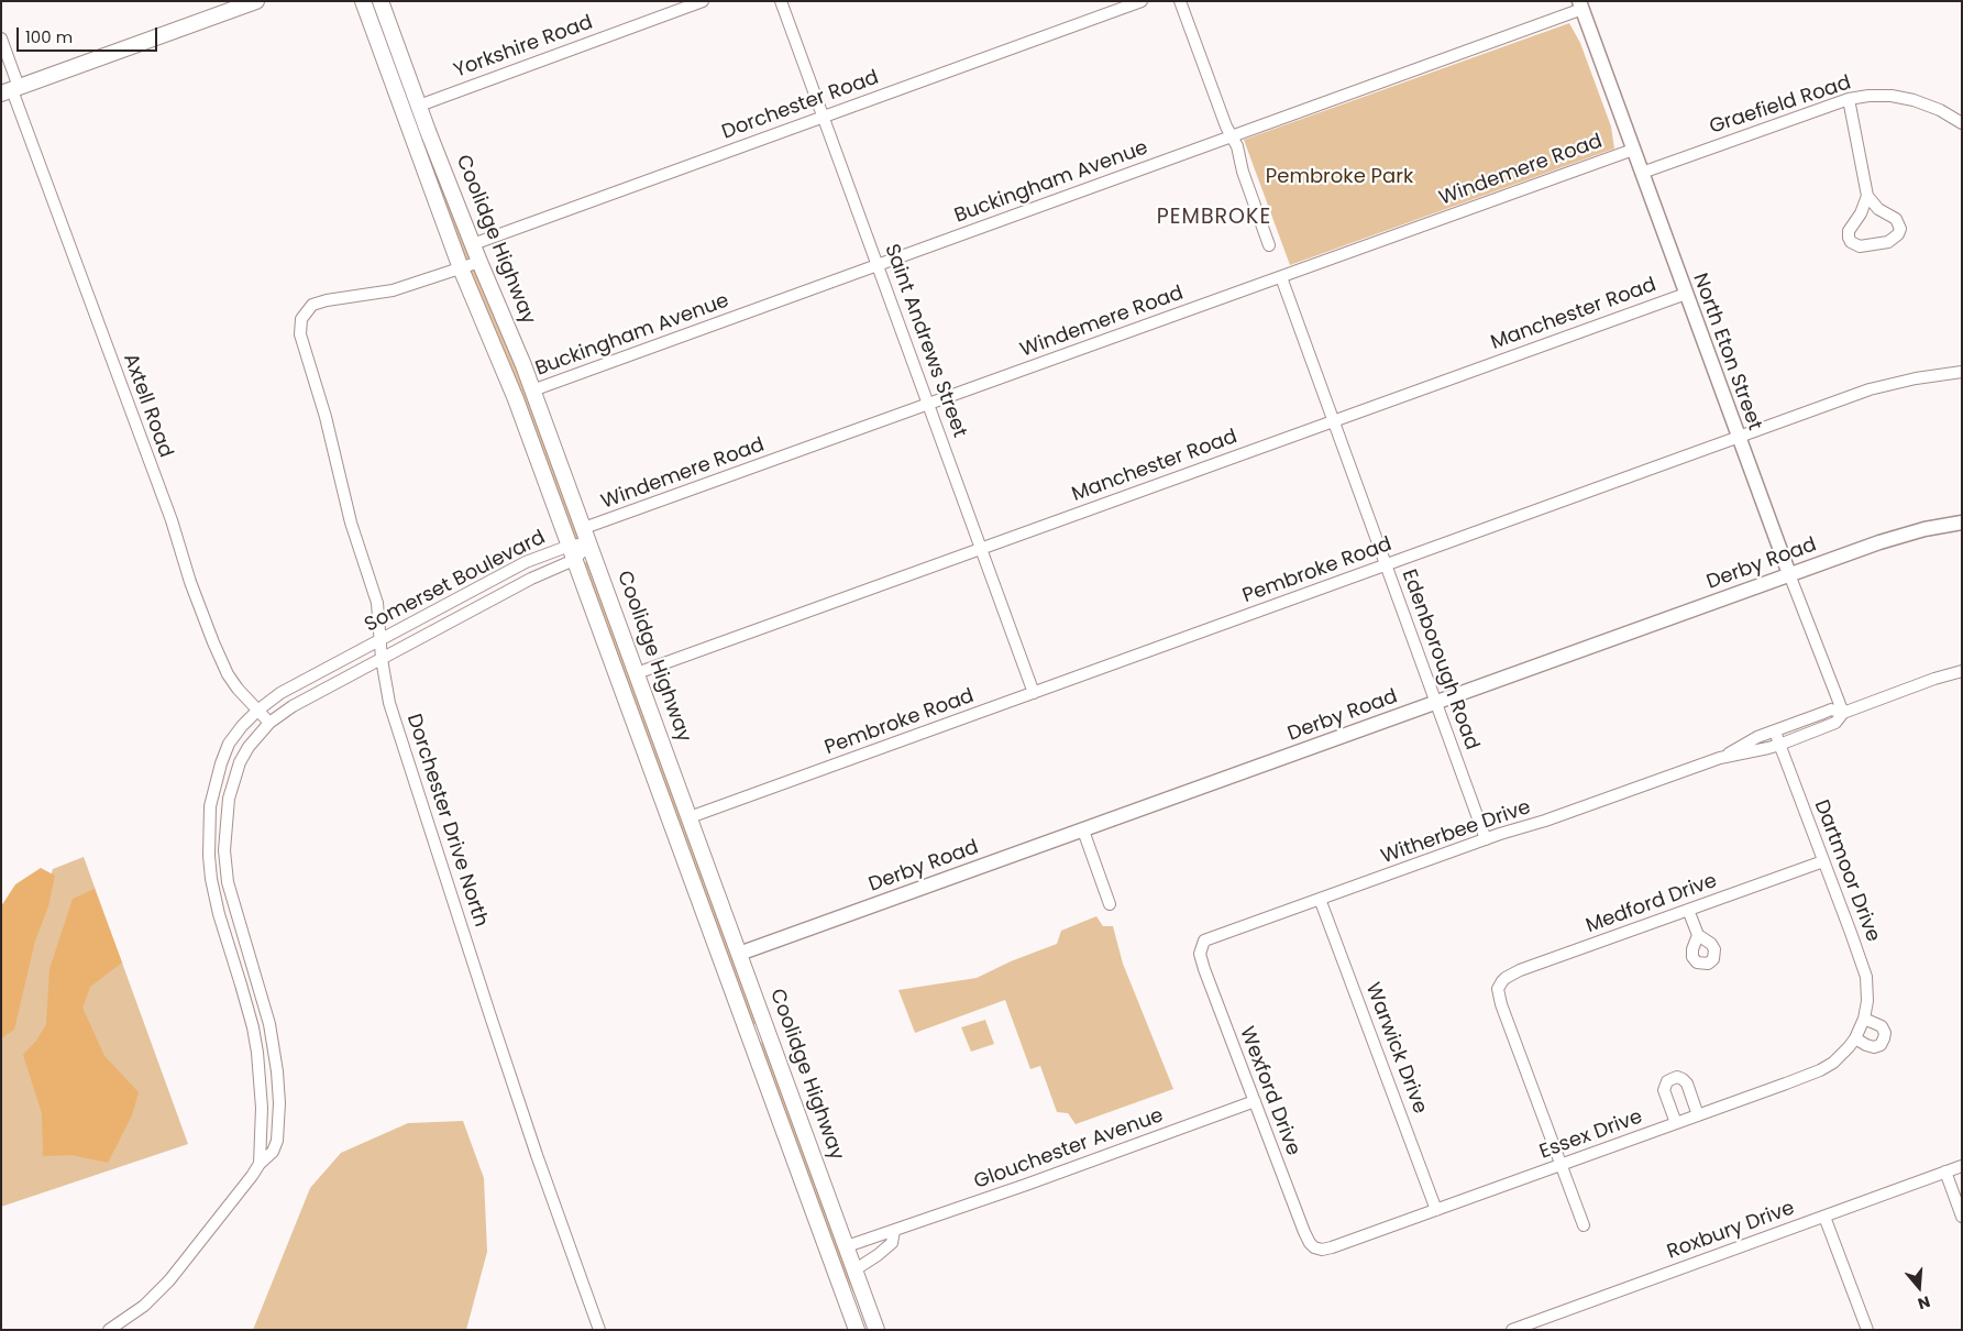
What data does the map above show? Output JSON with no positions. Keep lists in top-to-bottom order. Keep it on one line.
{"streets":{"main road":["Coolidge Highway"],"street":["Yorkshire Road","Dorchester Road","Graefield Road","Windemere Road","Buckingham Avenue","Manchester Road","Saint Andrews Street","North Eton Street","Axtell Road","Derby Road","Pembroke Road","Somerset Boulevard","Edenborough Road","Dorchester Drive North","Witherbee Drive","Dartmoor Drive","Medford Drive","Warwick Drive","Wexford Drive","Essex Drive","Glouchester Avenue","Roxbury Drive"]},"crossings":[["Yorkshire Road","Coolidge Highway"],["Dorchester Road","Coolidge Highway"],["Dorchester Road","Saint Andrews Street"],["Graefield Road","North Eton Street"],["Windemere Road","Coolidge Highway"],["Windemere Road","Saint Andrews Street"],["Windemere Road","North Eton Street"],["Windemere Road","Edenborough Road"],["Buckingham Avenue","Coolidge Highway"],["Buckingham Avenue","Saint Andrews Street"],["Buckingham Avenue","North Eton Street"],["Coolidge Highway","Manchester Road"],["Coolidge Highway","Derby Road"],["Coolidge Highway","Pembroke Road"],["Coolidge Highway","Somerset Boulevard"],["Coolidge Highway","Dorchester Drive North"],["Coolidge Highway","Glouchester Avenue"],["Manchester Road","Saint Andrews Street"],["Manchester Road","North Eton Street"],["Manchester Road","Edenborough Road"],["Saint Andrews Street","Pembroke Road"],["North Eton Street","Derby Road"],["North Eton Street","Pembroke Road"],["North Eton Street","Witherbee Drive"],["Axtell Road","Somerset Boulevard"],["Derby Road","Edenborough Road"],["Pembroke Road","Edenborough Road"],["Somerset Boulevard","Dorchester Drive North"],["Edenborough Road","Witherbee Drive"],["Witherbee Drive","Dartmoor Drive"],["Witherbee Drive","Warwick Drive"],["Witherbee Drive","Wexford Drive"],["Dartmoor Drive","Medford Drive"],["Dartmoor Drive","Essex Drive"],["Medford Drive","Essex Drive"],["Warwick Drive","Essex Drive"],["Wexford Drive","Essex Drive"],["Wexford Drive","Glouchester Avenue"]],"districts":["PEMBROKE"],"parks":["Pembroke Park"],"scale_bar":"100 m","north":"bottom"}
